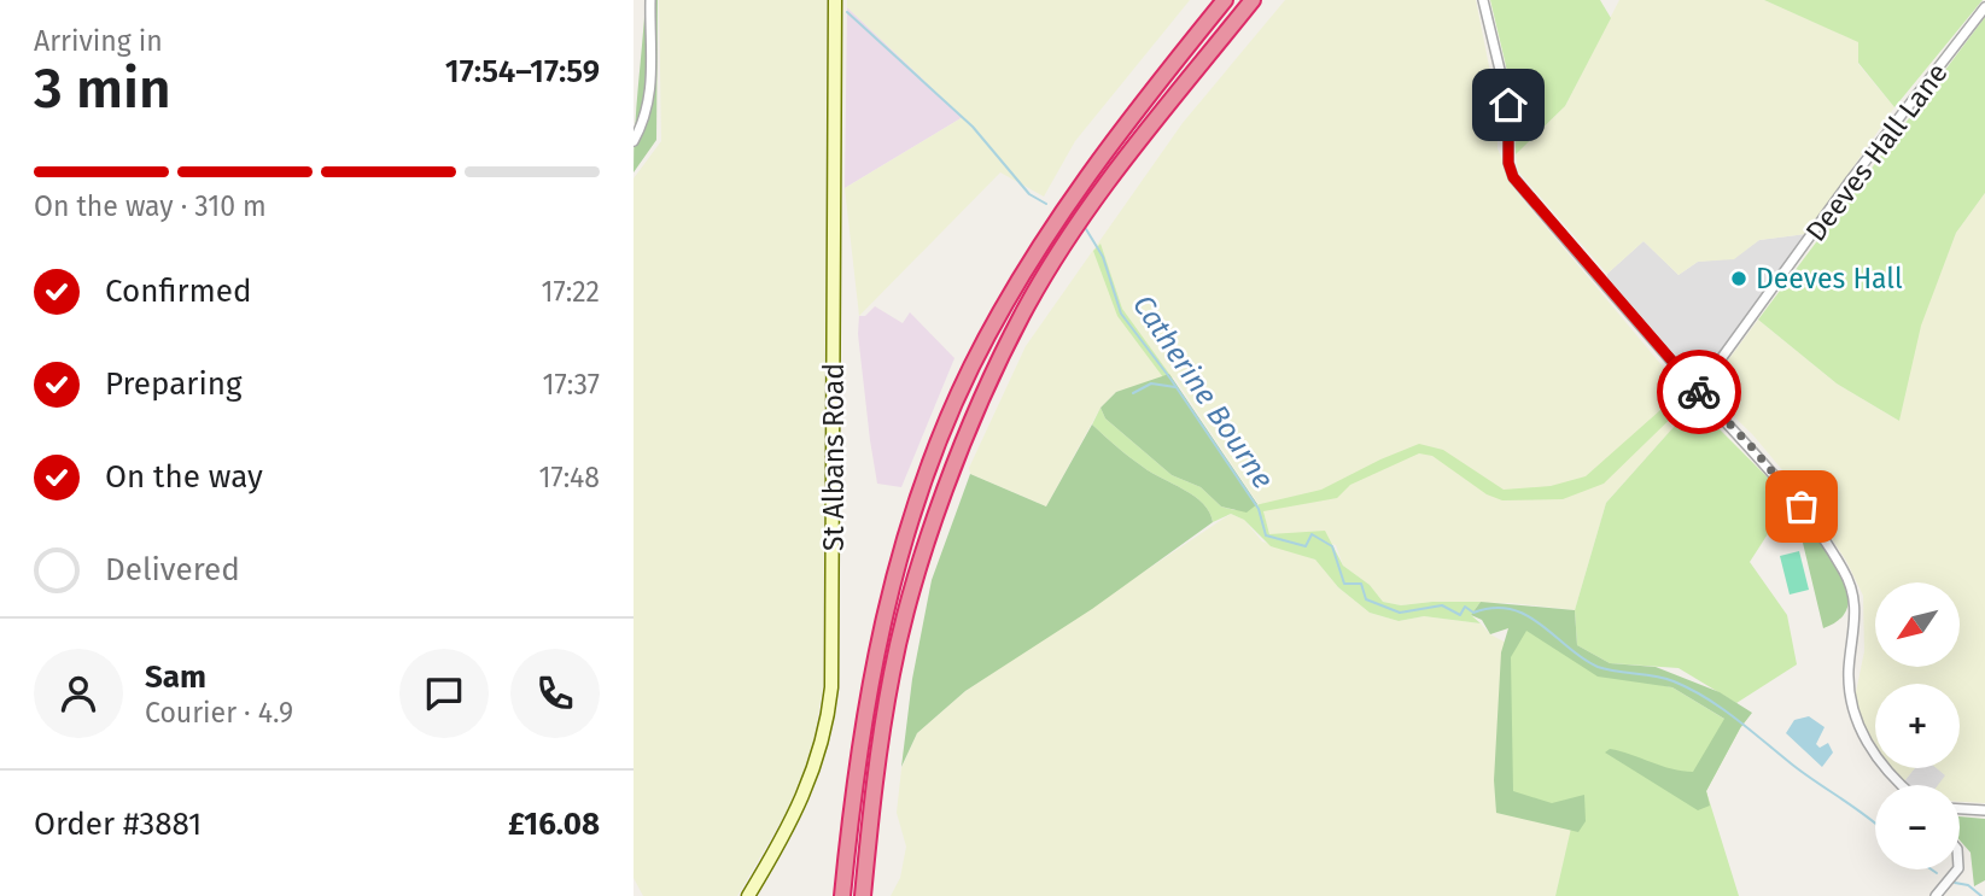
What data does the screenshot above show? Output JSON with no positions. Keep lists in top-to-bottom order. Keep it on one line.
{"streets":{"main road":["St Albans Road"],"street":["Deeves Hall Lane"]},"water":["Catherine Bourne"],"places":["Deeves Hall"],"north":"bottom left","page":{"heading":["3 min","Arriving in","17:54–17:59"],"panel":["Sam","Courier · 4.9","Order #3881","£16.08"],"bar":"On the way · 310 m","list":[["Confirmed","17:22"],["Preparing","17:37"],["On the way","17:48"],"Delivered"],"map_buttons":["+","−"]}}
